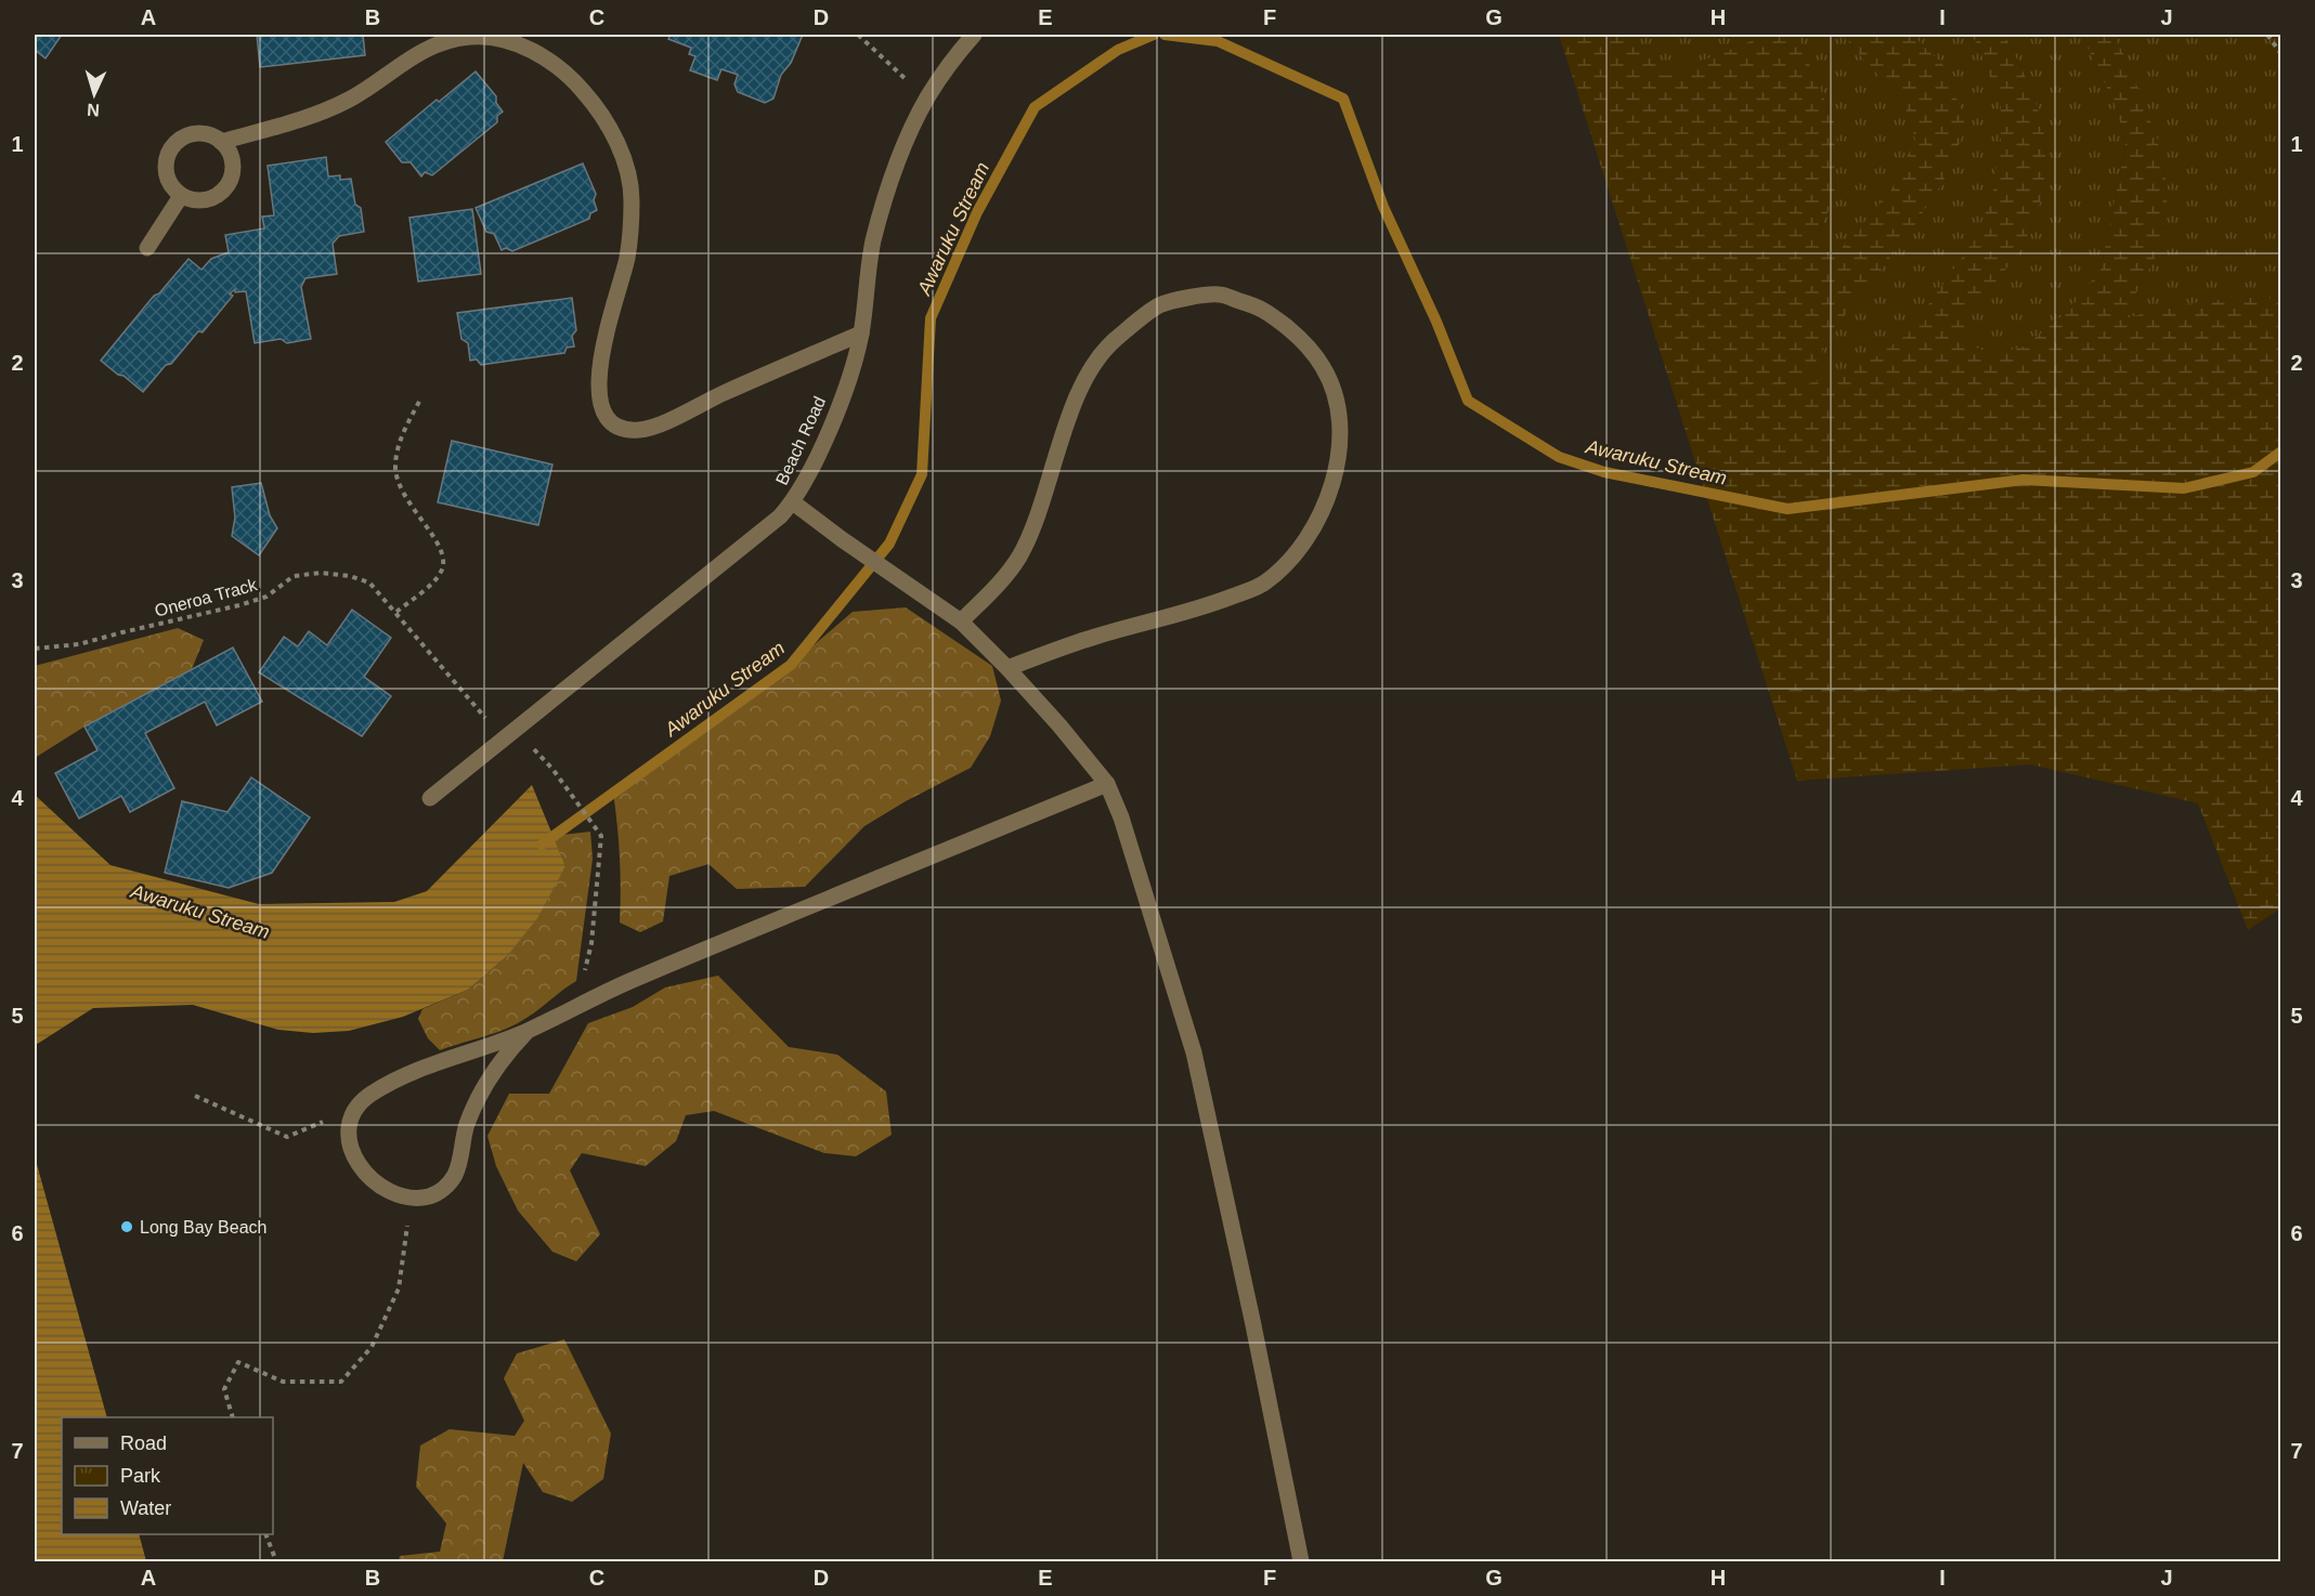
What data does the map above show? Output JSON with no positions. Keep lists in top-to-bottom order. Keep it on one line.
{"streets":{"street":["Beach Road"],"path":["Oneroa Track"]},"crossings":[["Beach Road","Oneroa Track"]],"water":["Awaruku Stream"],"places":["Long Bay Beach"],"legend":["Road","Park","Water"],"north":"bottom","grid":{"columns":["A","B","C","D","E","F","G","H","I","J"],"rows":["1","2","3","4","5","6","7"]}}
